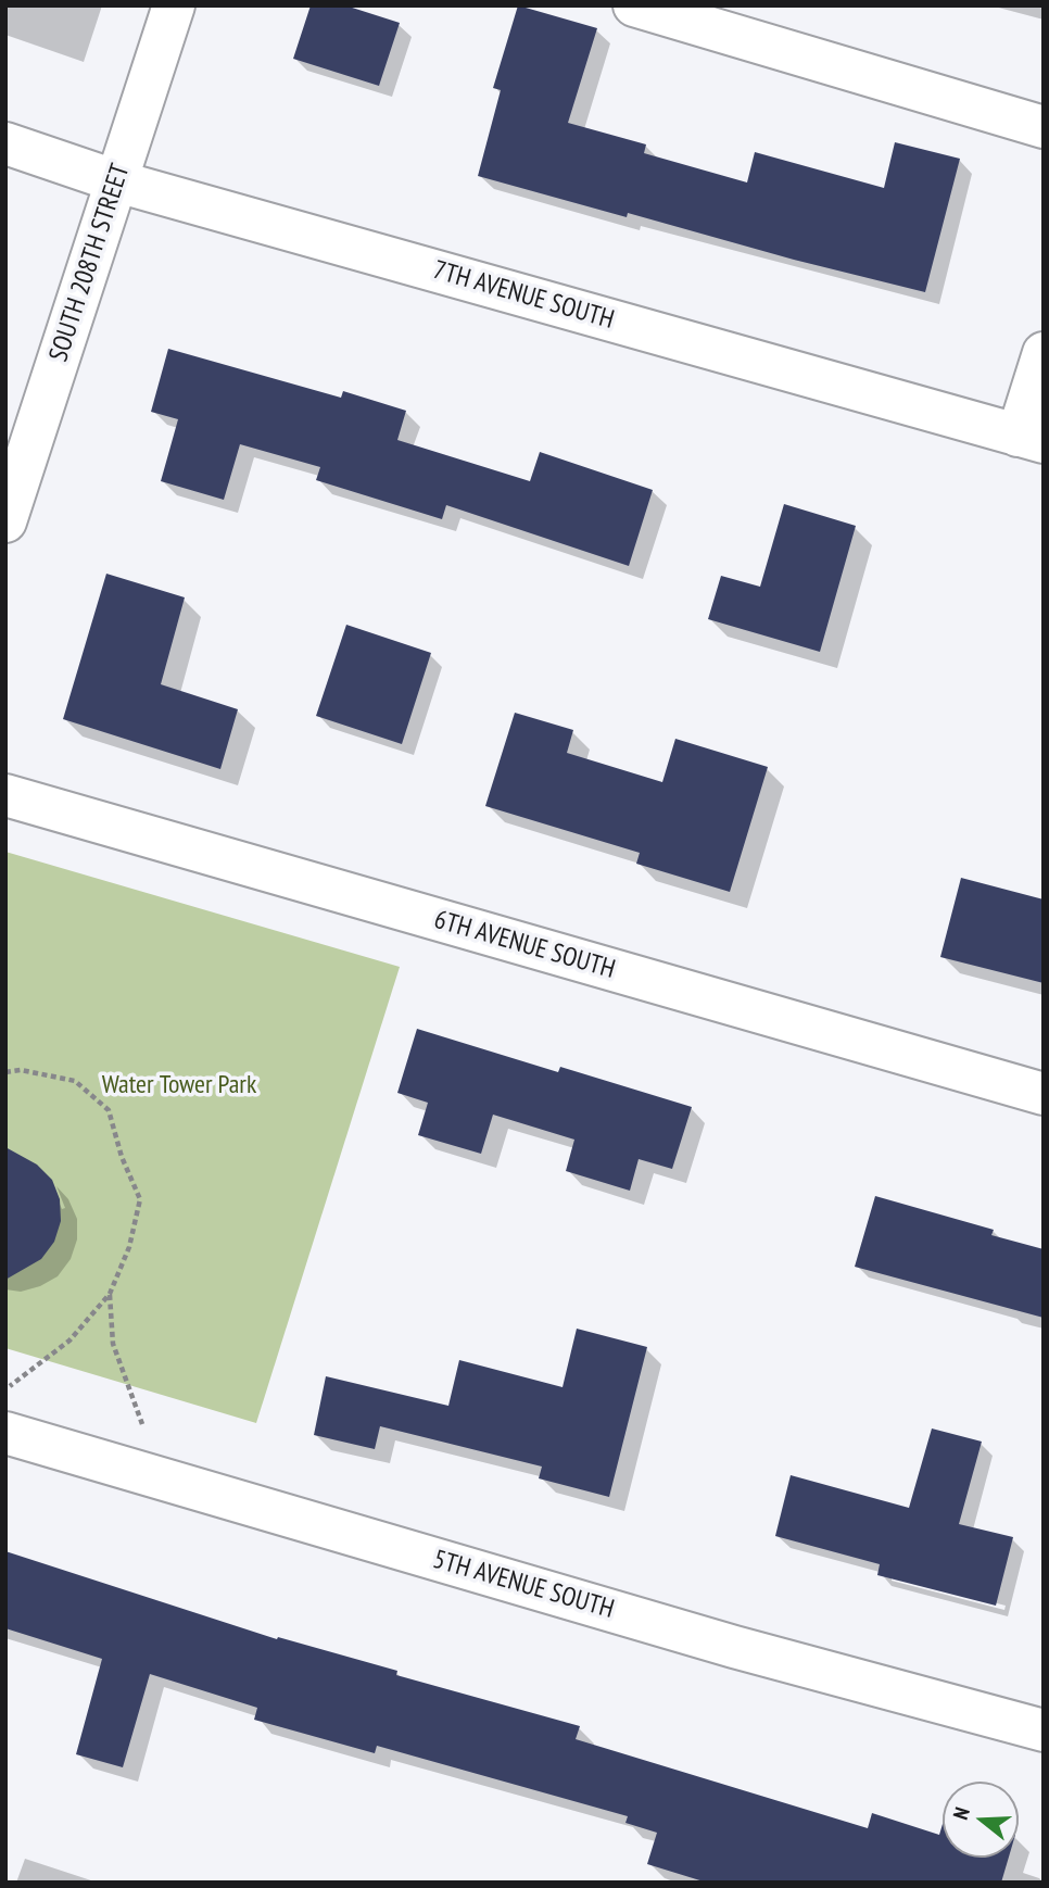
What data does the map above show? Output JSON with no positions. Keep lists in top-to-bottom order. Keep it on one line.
{"streets":{"street":["SOUTH 208TH STREET","7TH AVENUE SOUTH","6TH AVENUE SOUTH","5TH AVENUE SOUTH"]},"crossings":[["SOUTH 208TH STREET","7TH AVENUE SOUTH"]],"parks":["Water Tower Park"],"north":"left"}
